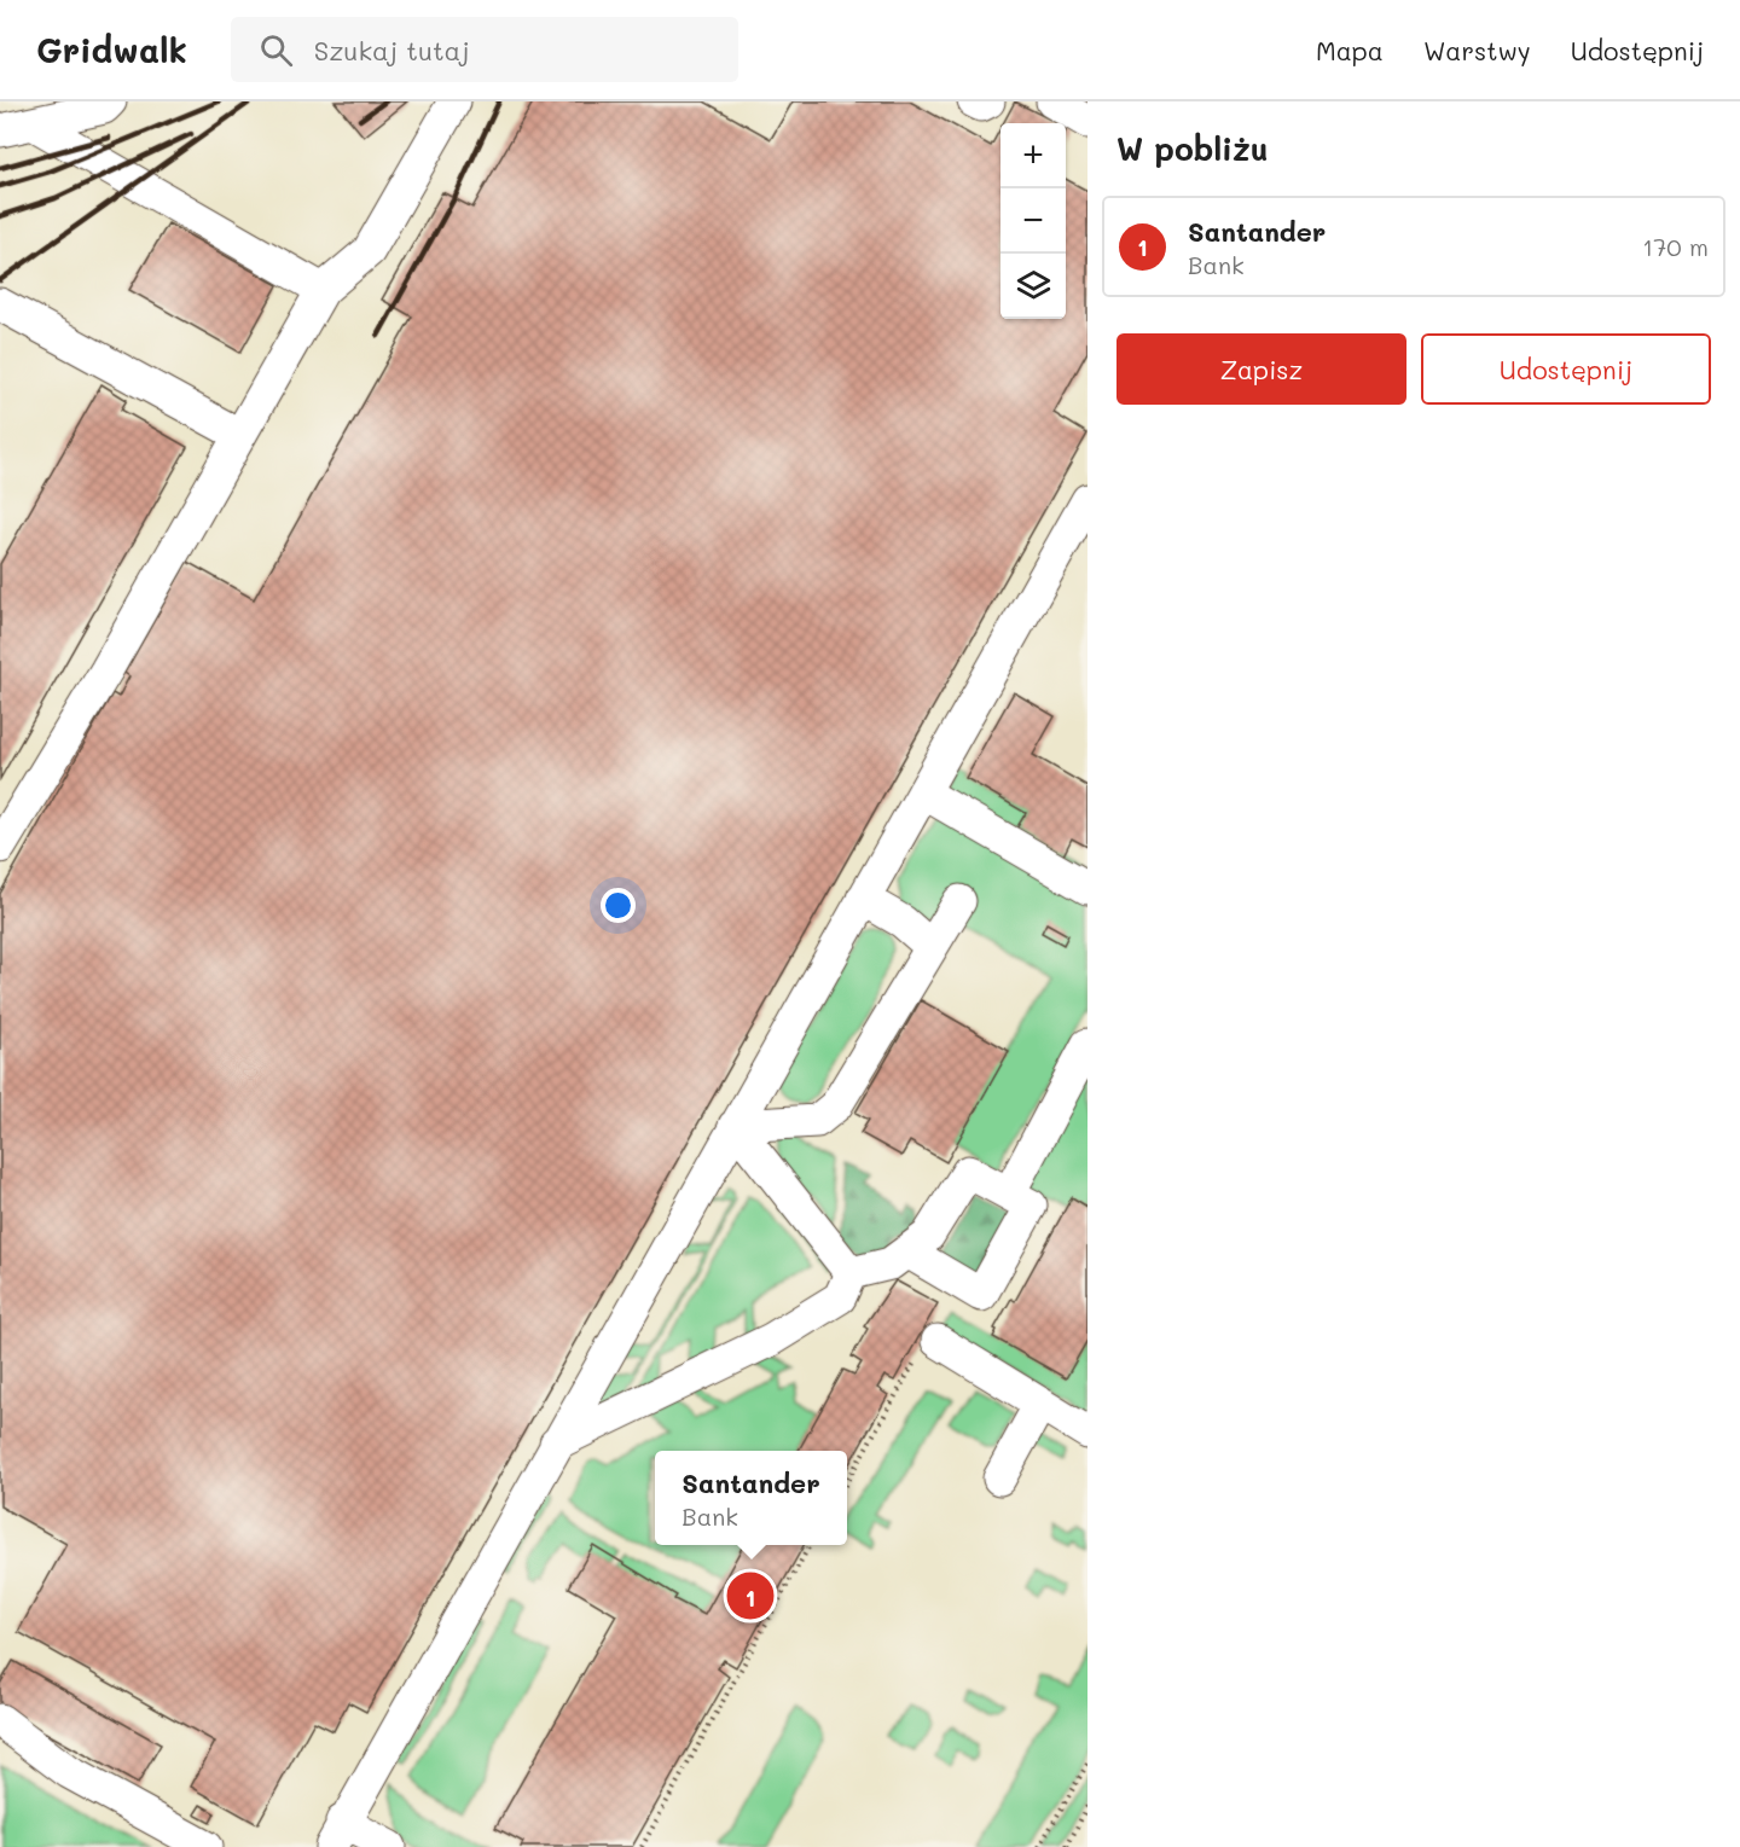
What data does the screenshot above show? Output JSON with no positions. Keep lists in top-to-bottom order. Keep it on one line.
{"page":{"header":"Gridwalk","search":"Szukaj tutaj","nav":["Mapa","Warstwy","Udostępnij"],"heading":"W pobliżu","map_buttons":["+","−"],"list":[{"mark":"1","name":"Santander","note":"Bank","value":"170 m"}],"buttons":["Zapisz","Udostępnij"],"popup":["Santander","Bank"],"pins":"1"}}
